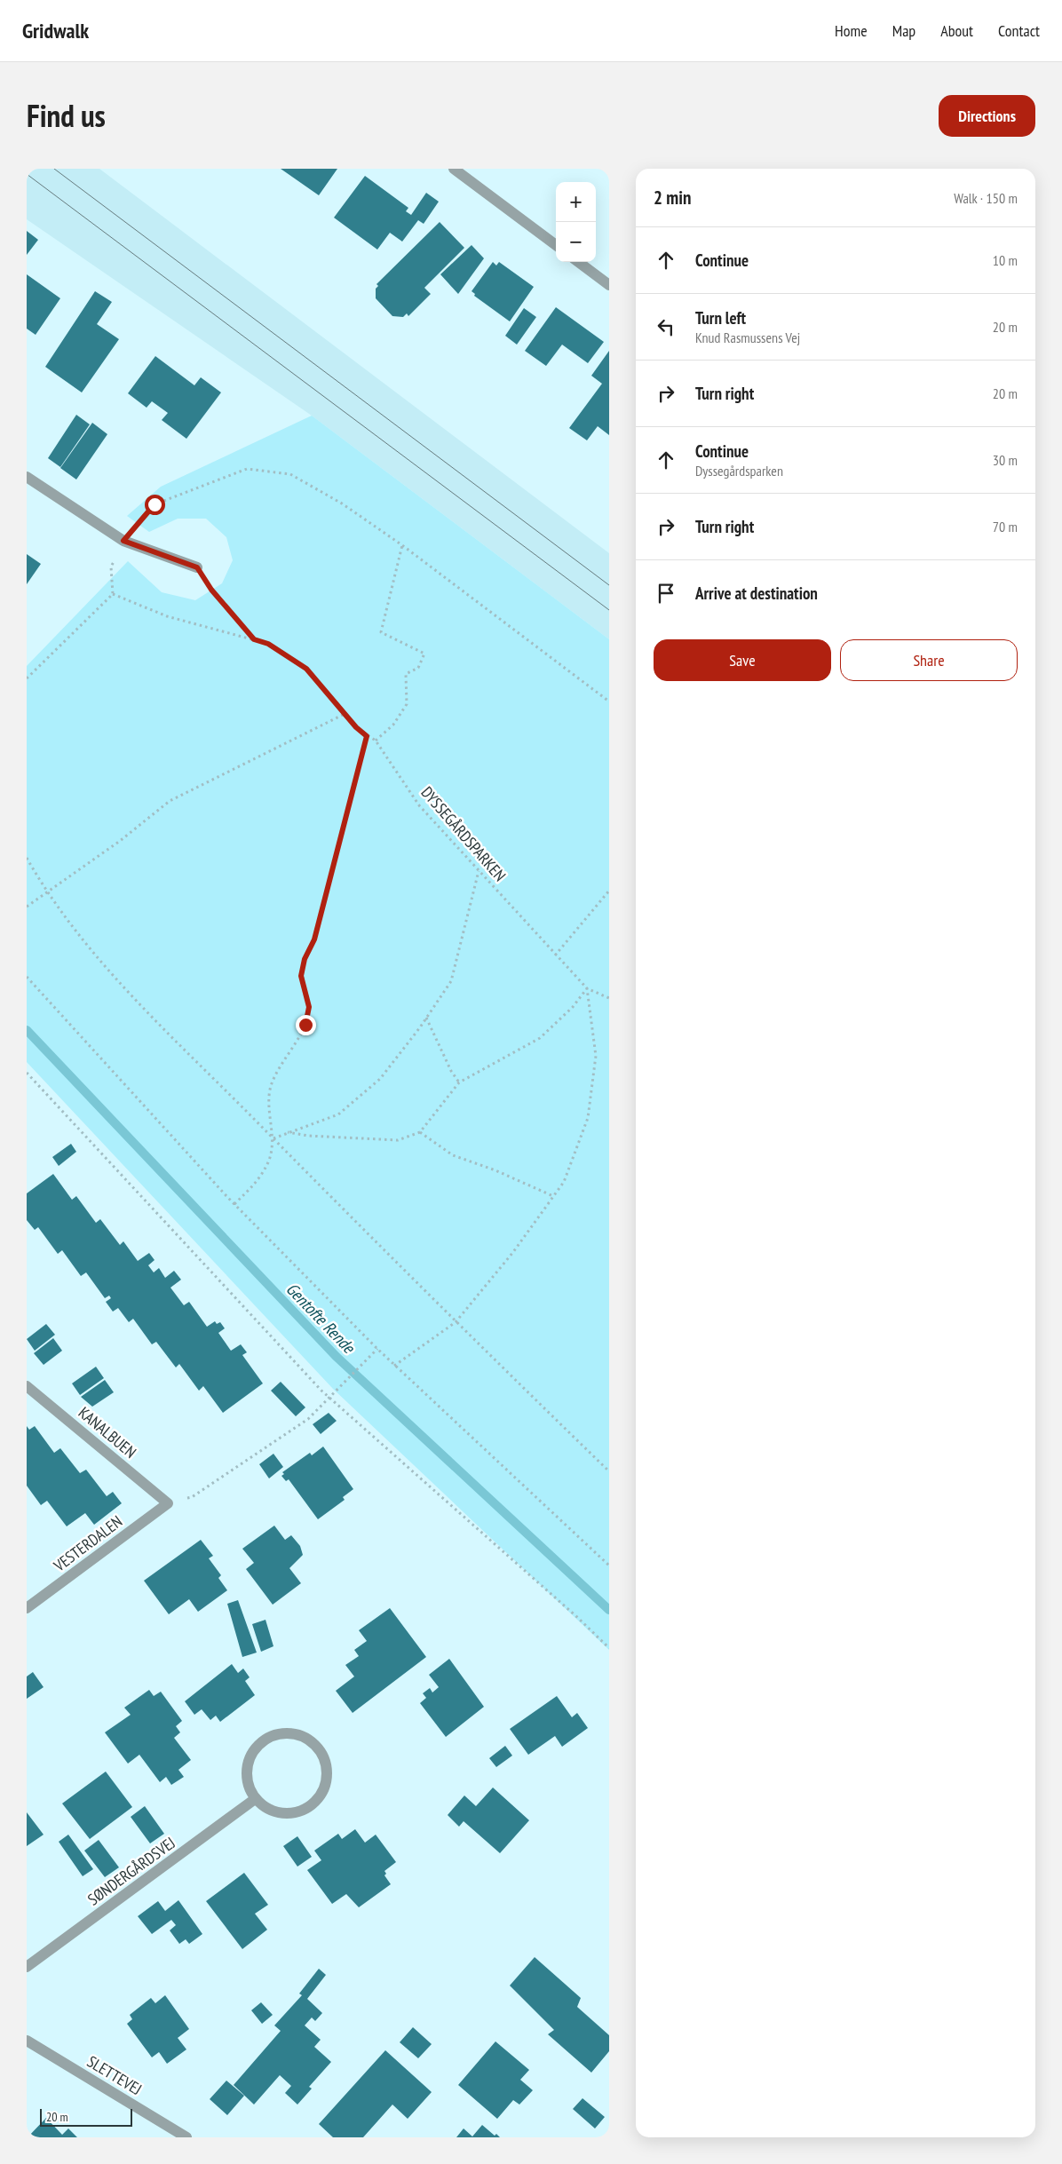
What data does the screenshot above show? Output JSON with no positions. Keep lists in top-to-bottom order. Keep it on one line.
{"streets":{"street":["KANALBUEN","VESTERDALEN","SØNDERGÅRDSVEJ","SLETTEVEJ"],"path":["DYSSEGÅRDSPARKEN"]},"crossings":[["KANALBUEN","VESTERDALEN"]],"water":["Gentofte Rende"],"scale_bar":"20 m","page":{"header":"Gridwalk","nav":["Home","Map","About","Contact"],"title":"Find us","buttons":["Directions",["Save","Share"]],"heading":["2 min","Walk · 150 m"],"map_buttons":["+","−"],"list":[["Continue","10 m"],["Turn left","Knud Rasmussens Vej","20 m"],["Turn right","20 m"],["Continue","Dyssegårdsparken","30 m"],["Turn right","70 m"],"Arrive at destination"],"scale":"20 m"}}
